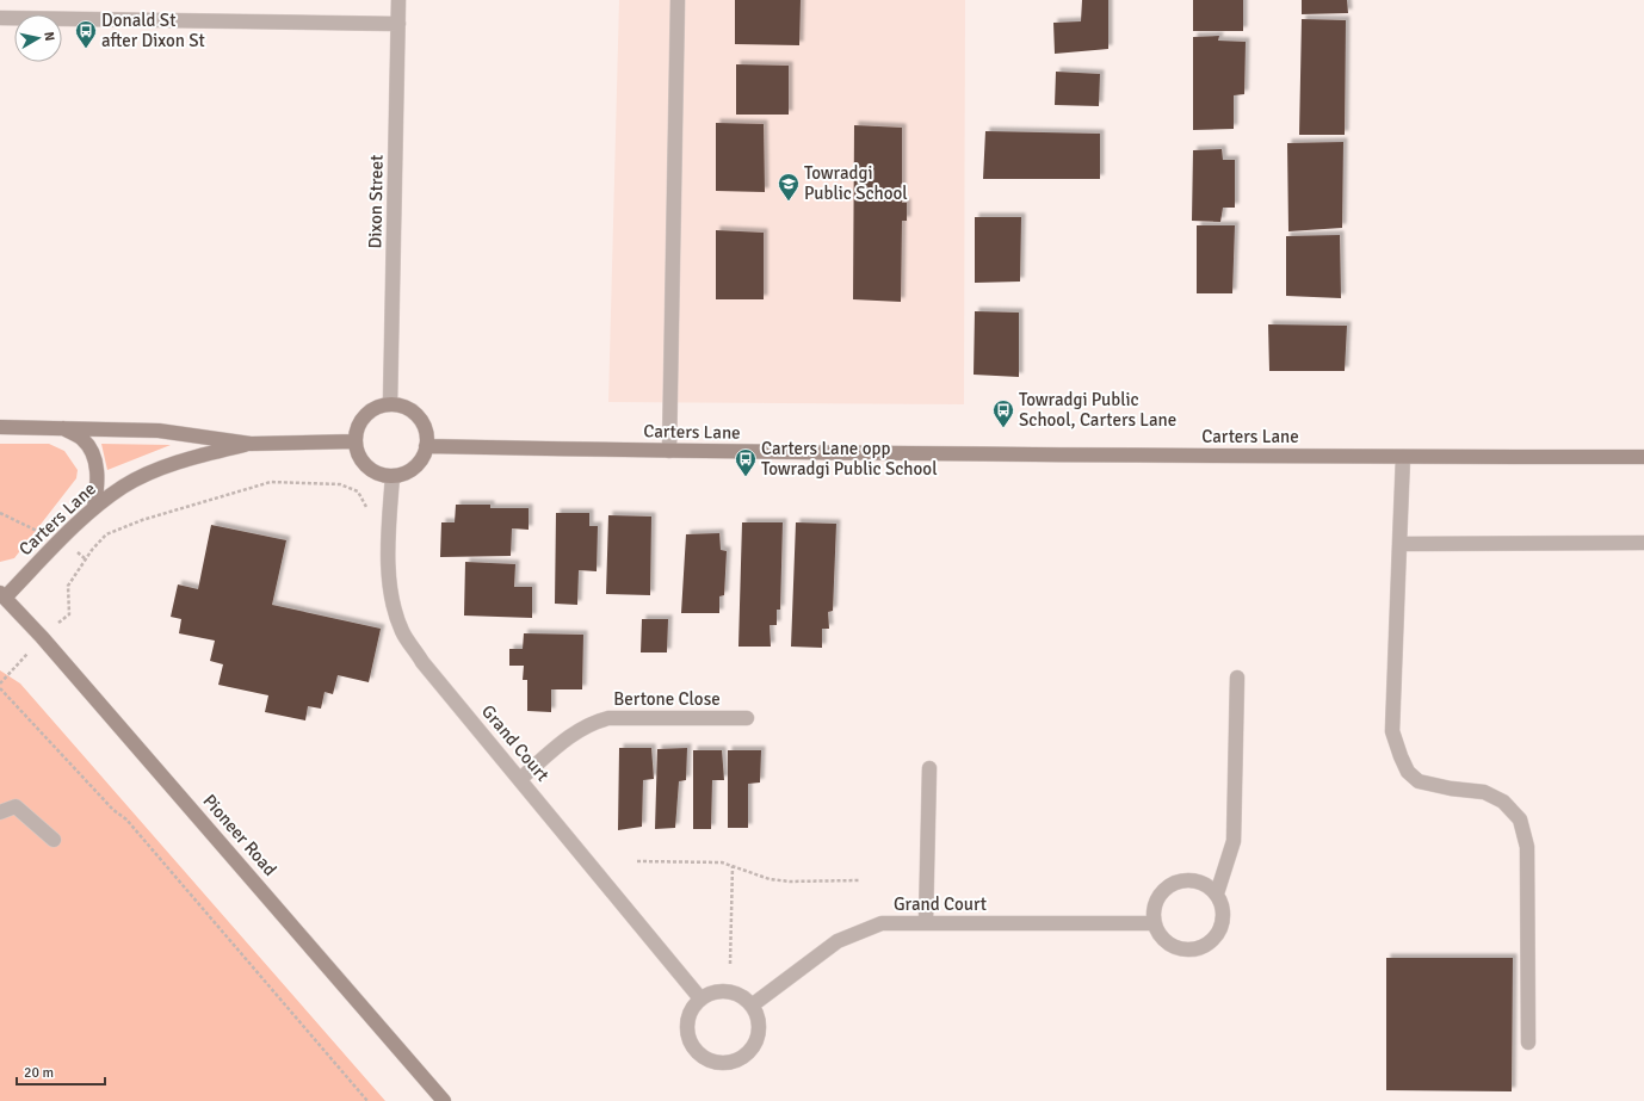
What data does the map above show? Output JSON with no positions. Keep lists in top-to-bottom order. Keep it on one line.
{"streets":{"main road":["Carters Lane","Pioneer Road"],"street":["Dixon Street","Bertone Close","Grand Court"]},"crossings":[["Dixon Street","Carters Lane"],["Dixon Street","Grand Court"],["Carters Lane","Grand Court"],["Carters Lane","Pioneer Road"],["Bertone Close","Grand Court"]],"places":{"bus stop":["Donald St after Dixon St","Towradgi Public School, Carters Lane","Carters Lane opp Towradgi Public School"],"school or university":["Towradgi Public School"]},"scale_bar":"20 m","north":"right"}
